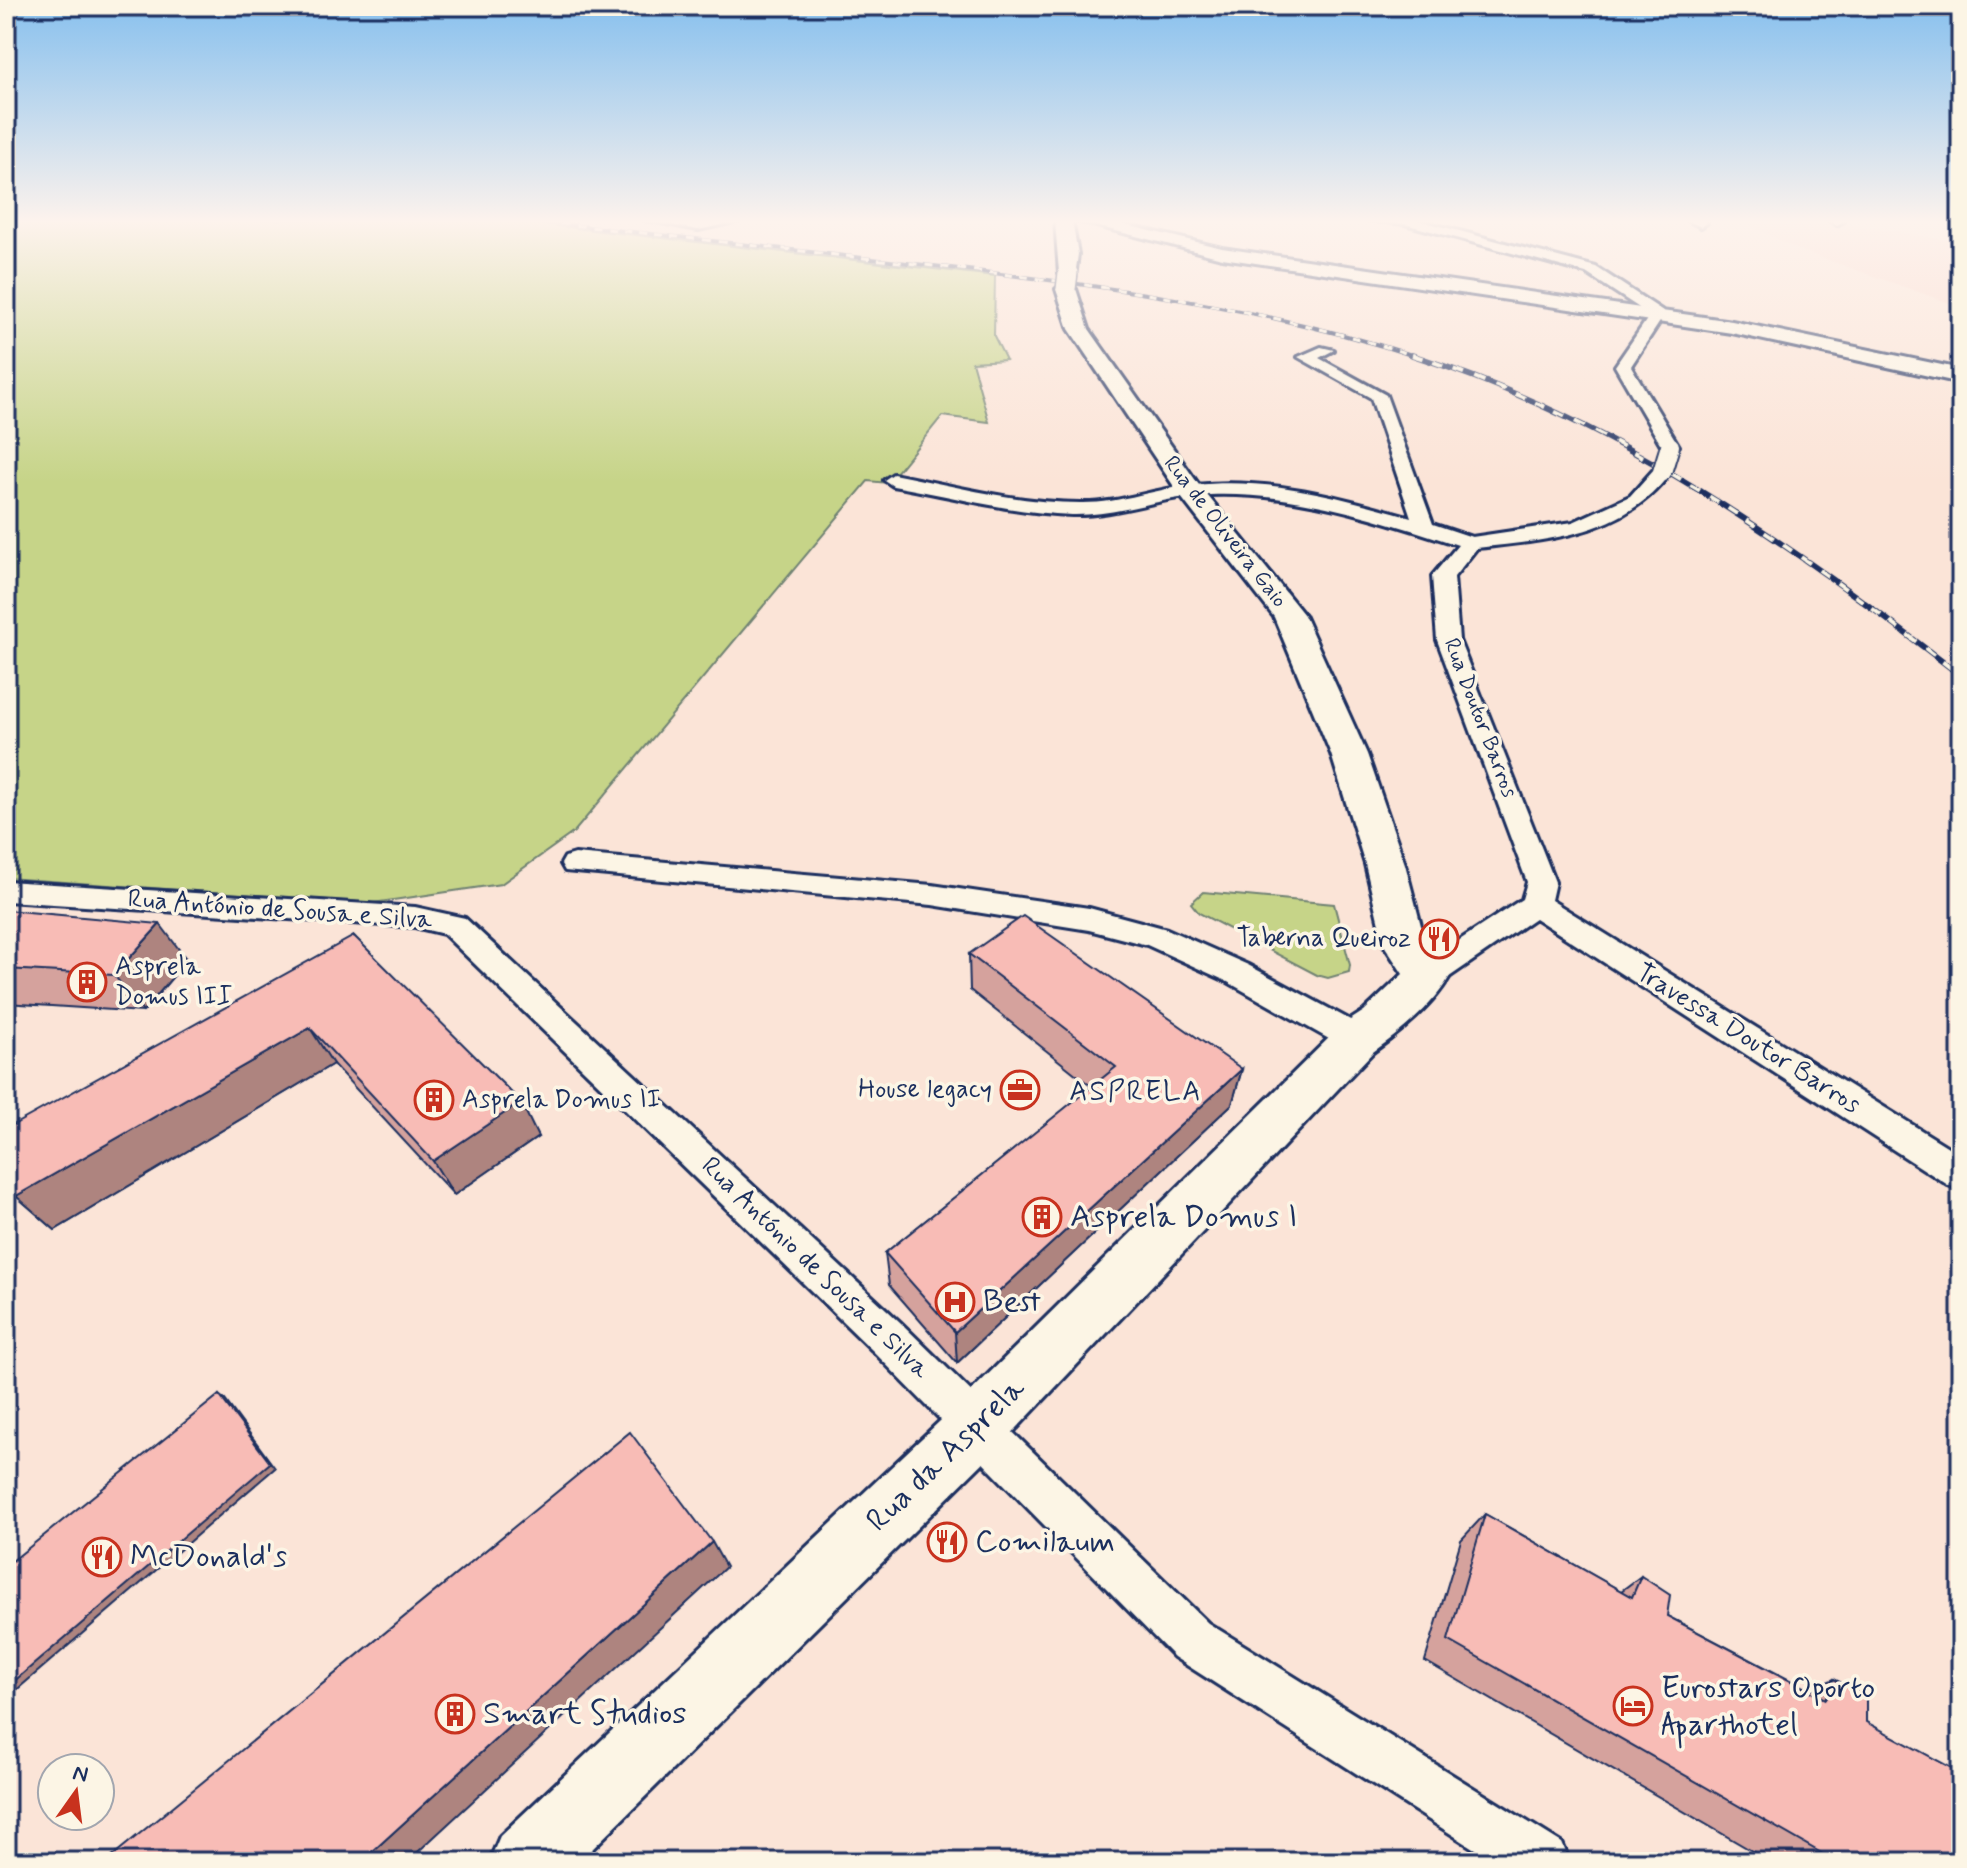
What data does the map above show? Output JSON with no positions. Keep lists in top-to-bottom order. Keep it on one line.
{"streets":{"street":["Rua de Oliveira Gaio","Rua Doutor Barros","Rua António de Sousa e Silva","Travessa Doutor Barros","Rua da Asprela"]},"crossings":[["Rua Doutor Barros","Travessa Doutor Barros"],["Rua António de Sousa e Silva","Rua da Asprela"]],"districts":["ASPRELA"],"places":{"restaurant":["Taberna Queiroz","Comilaum","McDonald's"],"building":["Asprela Domus III","Asprela Domus II","Asprela Domus I","Smart Studios"],"office":["House legacy"],"hospital":["Best"],"hotel":["Eurostars Oporto Aparthotel"]},"north":"top"}
